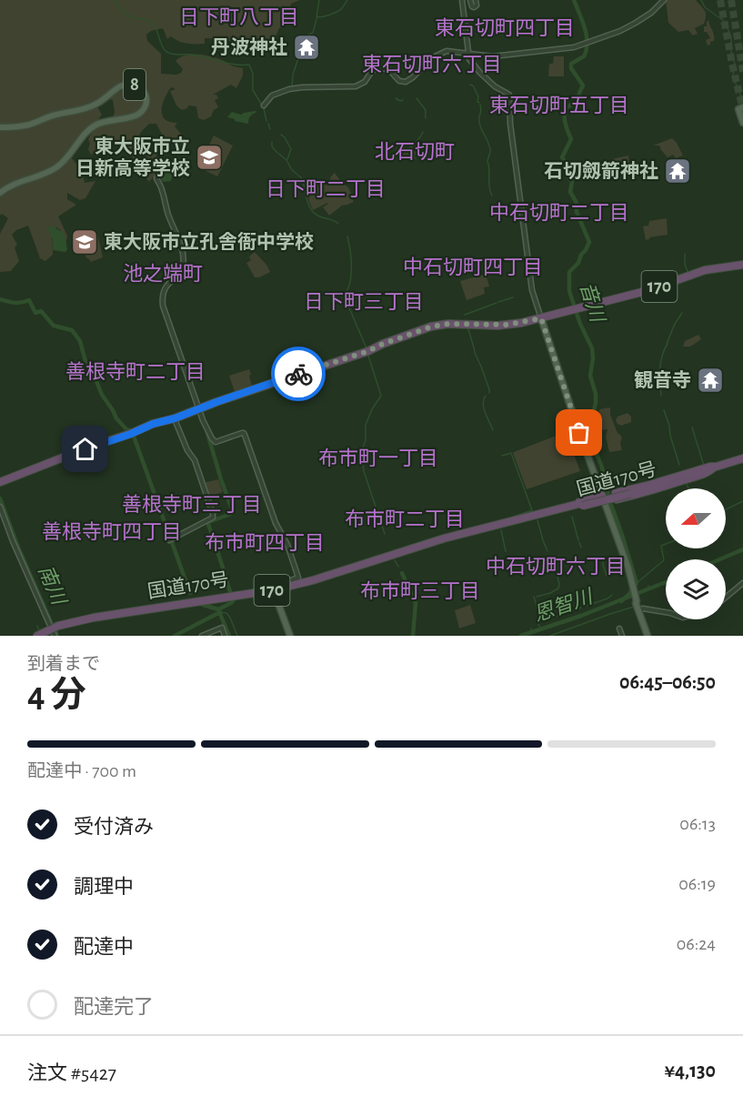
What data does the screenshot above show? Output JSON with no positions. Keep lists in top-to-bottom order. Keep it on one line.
{"streets":{"highway":["170","国道170号"],"main road":["8"]},"crossings":[["170","国道170号"]],"districts":["日下町八丁目","東石切町四丁目","東石切町六丁目","東石切町五丁目","北石切町","日下町二丁目","中石切町二丁目","中石切町四丁目","池之端町","日下町三丁目","善根寺町二丁目","布市町一丁目","善根寺町三丁目","布市町二丁目","善根寺町四丁目","布市町四丁目","中石切町六丁目","布市町三丁目"],"water":["音川","南川","恩智川"],"places":{"temple":["丹波神社","石切劔箭神社","観音寺"],"school or university":["東大阪市立 日新高等学校","東大阪市立孔舎衙中学校"]},"north":"left","page":{"heading":["4 分","到着まで","06:45–06:50"],"panel":["注文 #5427","¥4,130"],"bar":"配達中 · 700 m","list":[["受付済み","06:13"],["調理中","06:19"],["配達中","06:24"],"配達完了"]}}
